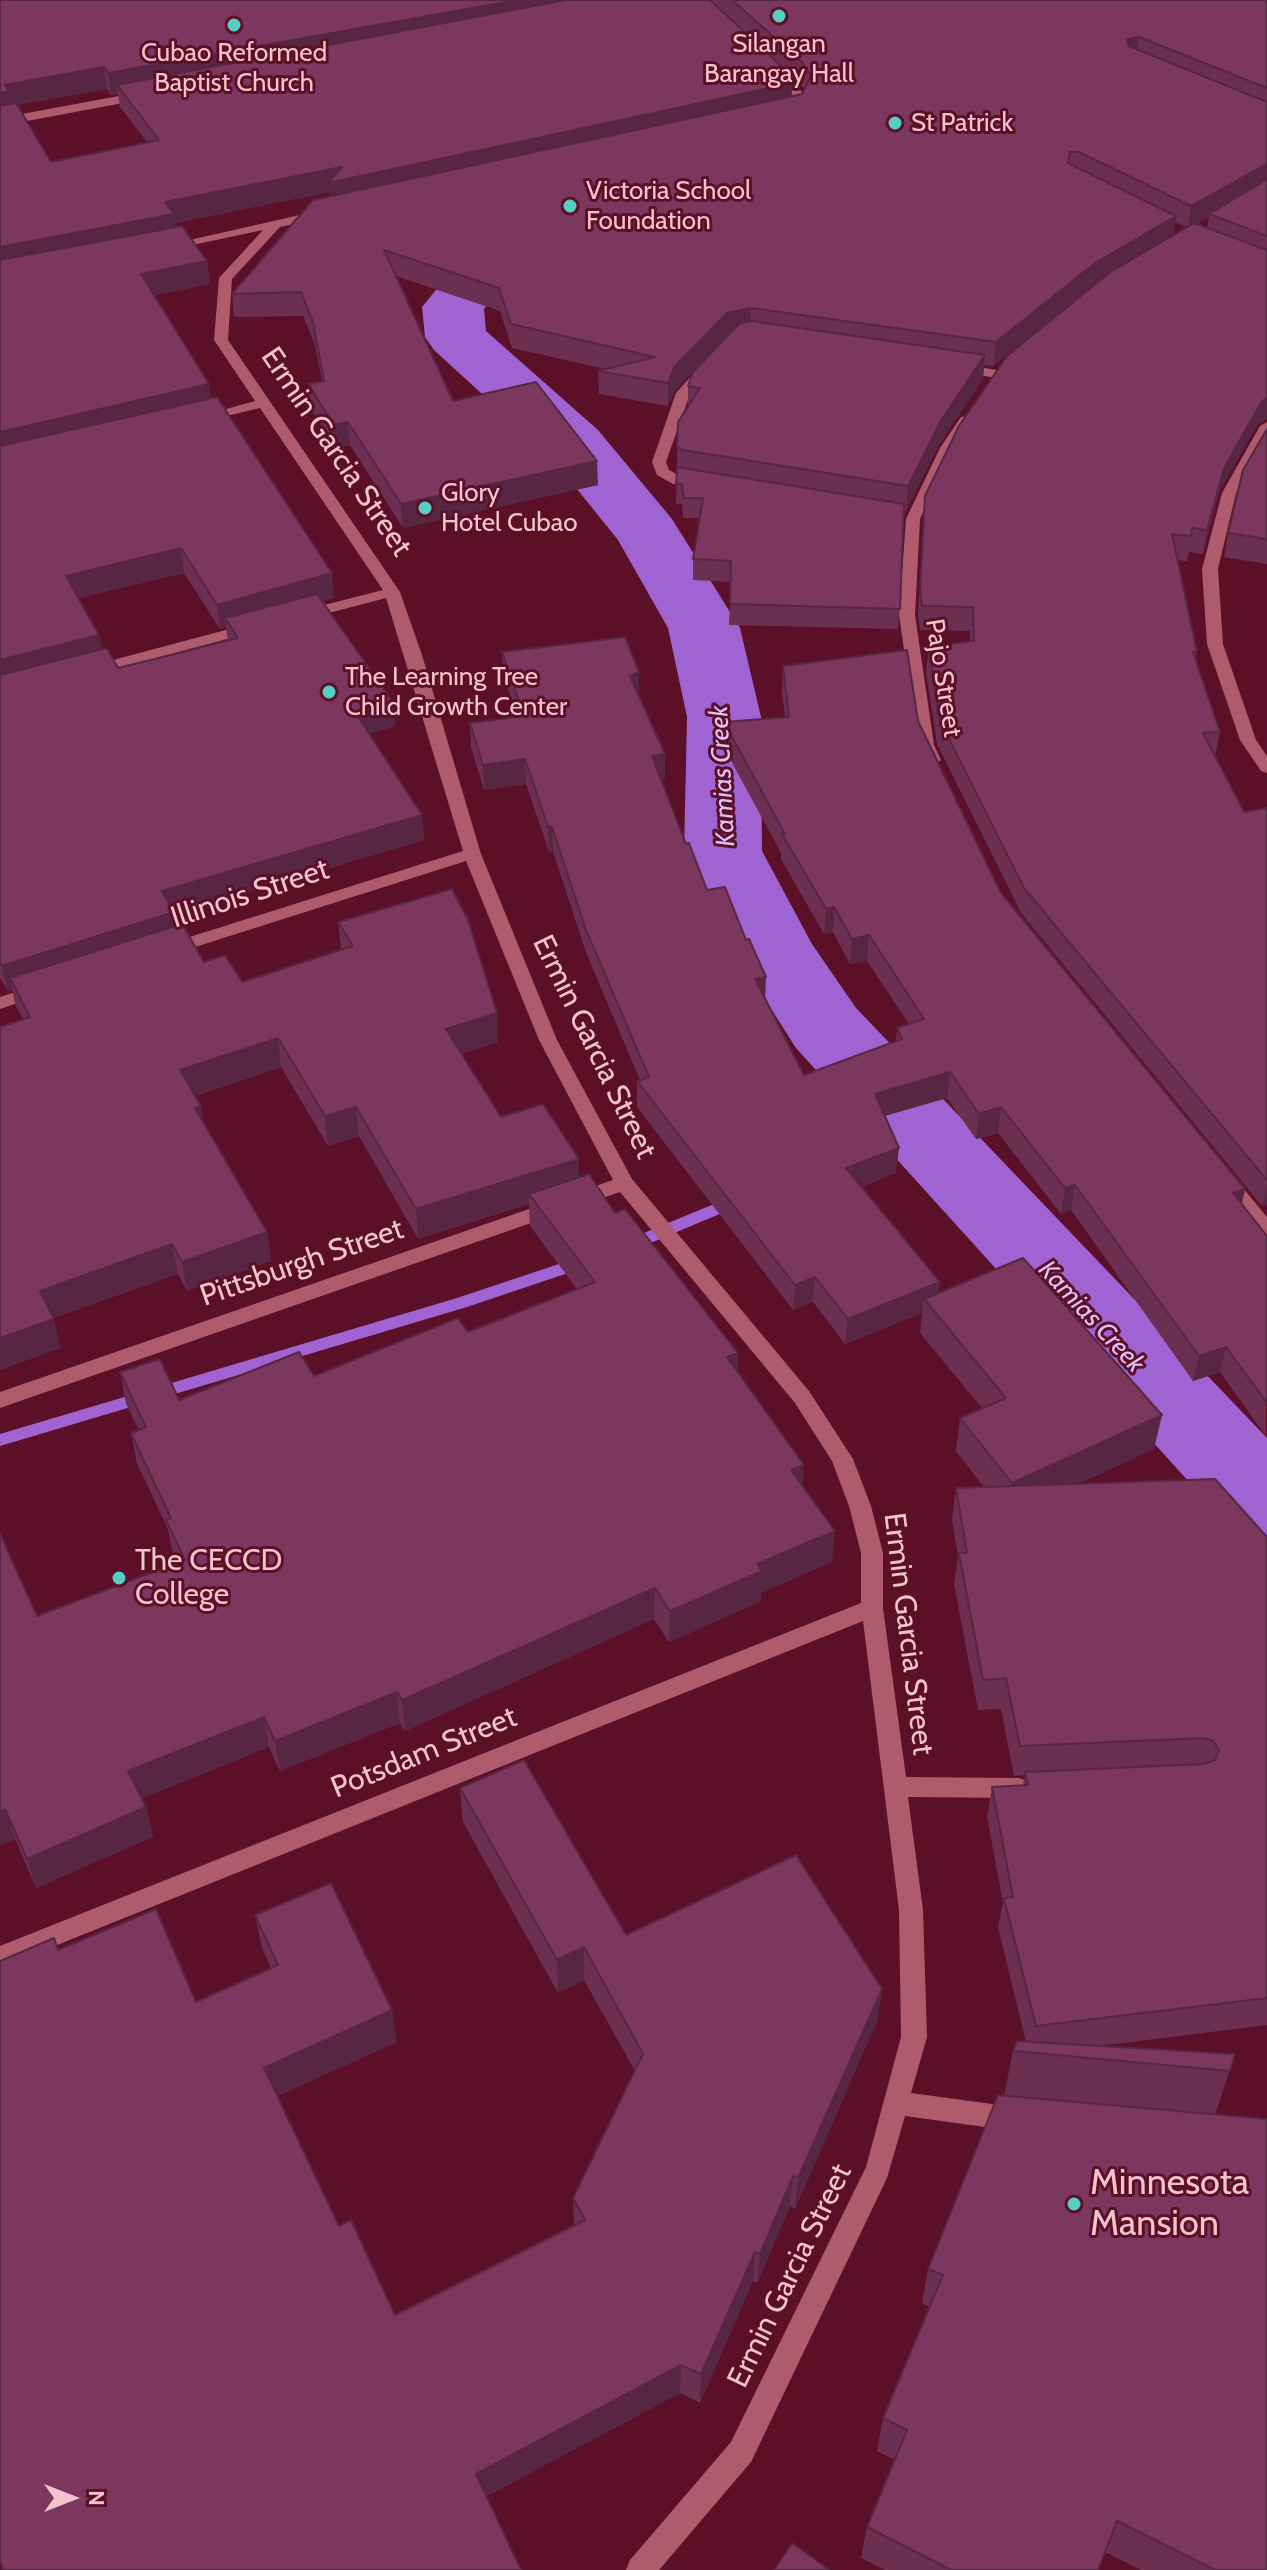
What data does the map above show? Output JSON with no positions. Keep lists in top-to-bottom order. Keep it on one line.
{"streets":{"street":["Ermin Garcia Street","Pajo Street","Illinois Street","Pittsburgh Street","Potsdam Street"]},"crossings":[["Ermin Garcia Street","Illinois Street"],["Ermin Garcia Street","Pittsburgh Street"],["Ermin Garcia Street","Potsdam Street"]],"water":["Kamias Creek"],"places":["Silangan Barangay Hall","Cubao Reformed Baptist Church","St Patrick","Victoria School Foundation","Glory Hotel Cubao","The Learning Tree Child Growth Center","The CECCD College","Minnesota Mansion"],"north":"right"}
